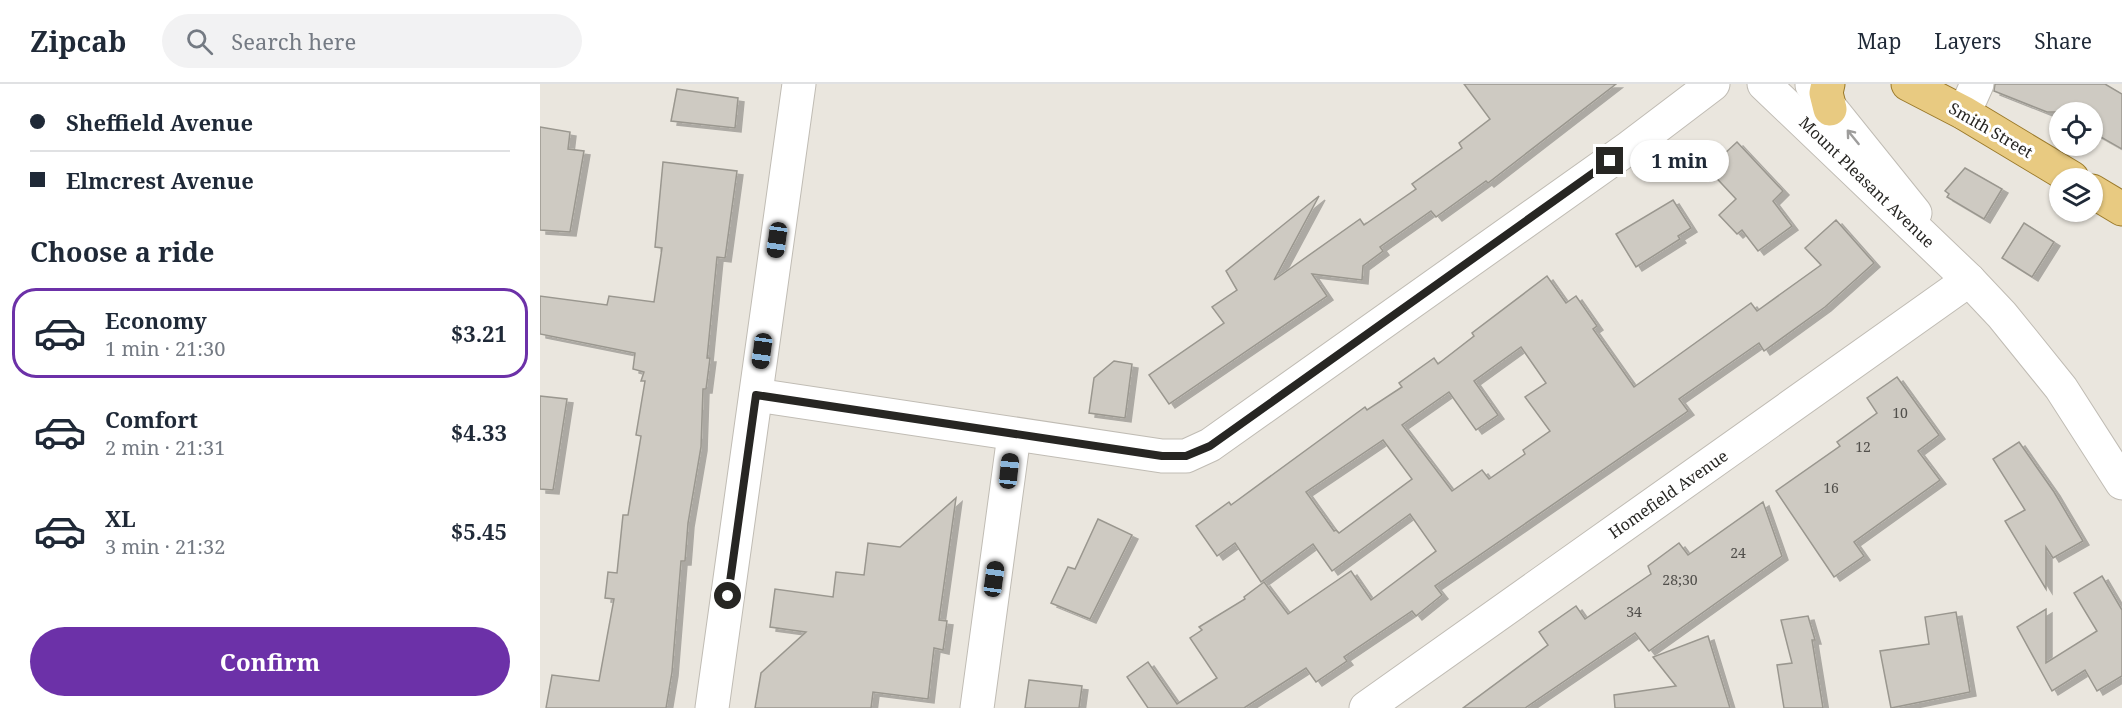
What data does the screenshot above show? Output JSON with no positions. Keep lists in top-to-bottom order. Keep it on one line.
{"streets":{"main road":["Smith Street"],"street":["Mount Pleasant Avenue","Homefield Avenue"]},"crossings":[["Mount Pleasant Avenue","Homefield Avenue"]],"house_numbers":["10","12","16","24","28;30","34"],"page":{"header":"Zipcab","search":"Search here","nav":["Map","Layers","Share"],"banner":["Sheffield Avenue","Elmcrest Avenue"],"bubble":"1 min","heading":"Choose a ride","list":[{"name":"Economy","note":"1 min · 21:30","value":"$3.21"},{"name":"Comfort","note":"2 min · 21:31","value":"$4.33"},{"name":"XL","note":"3 min · 21:32","value":"$5.45"}],"buttons":"Confirm"}}
